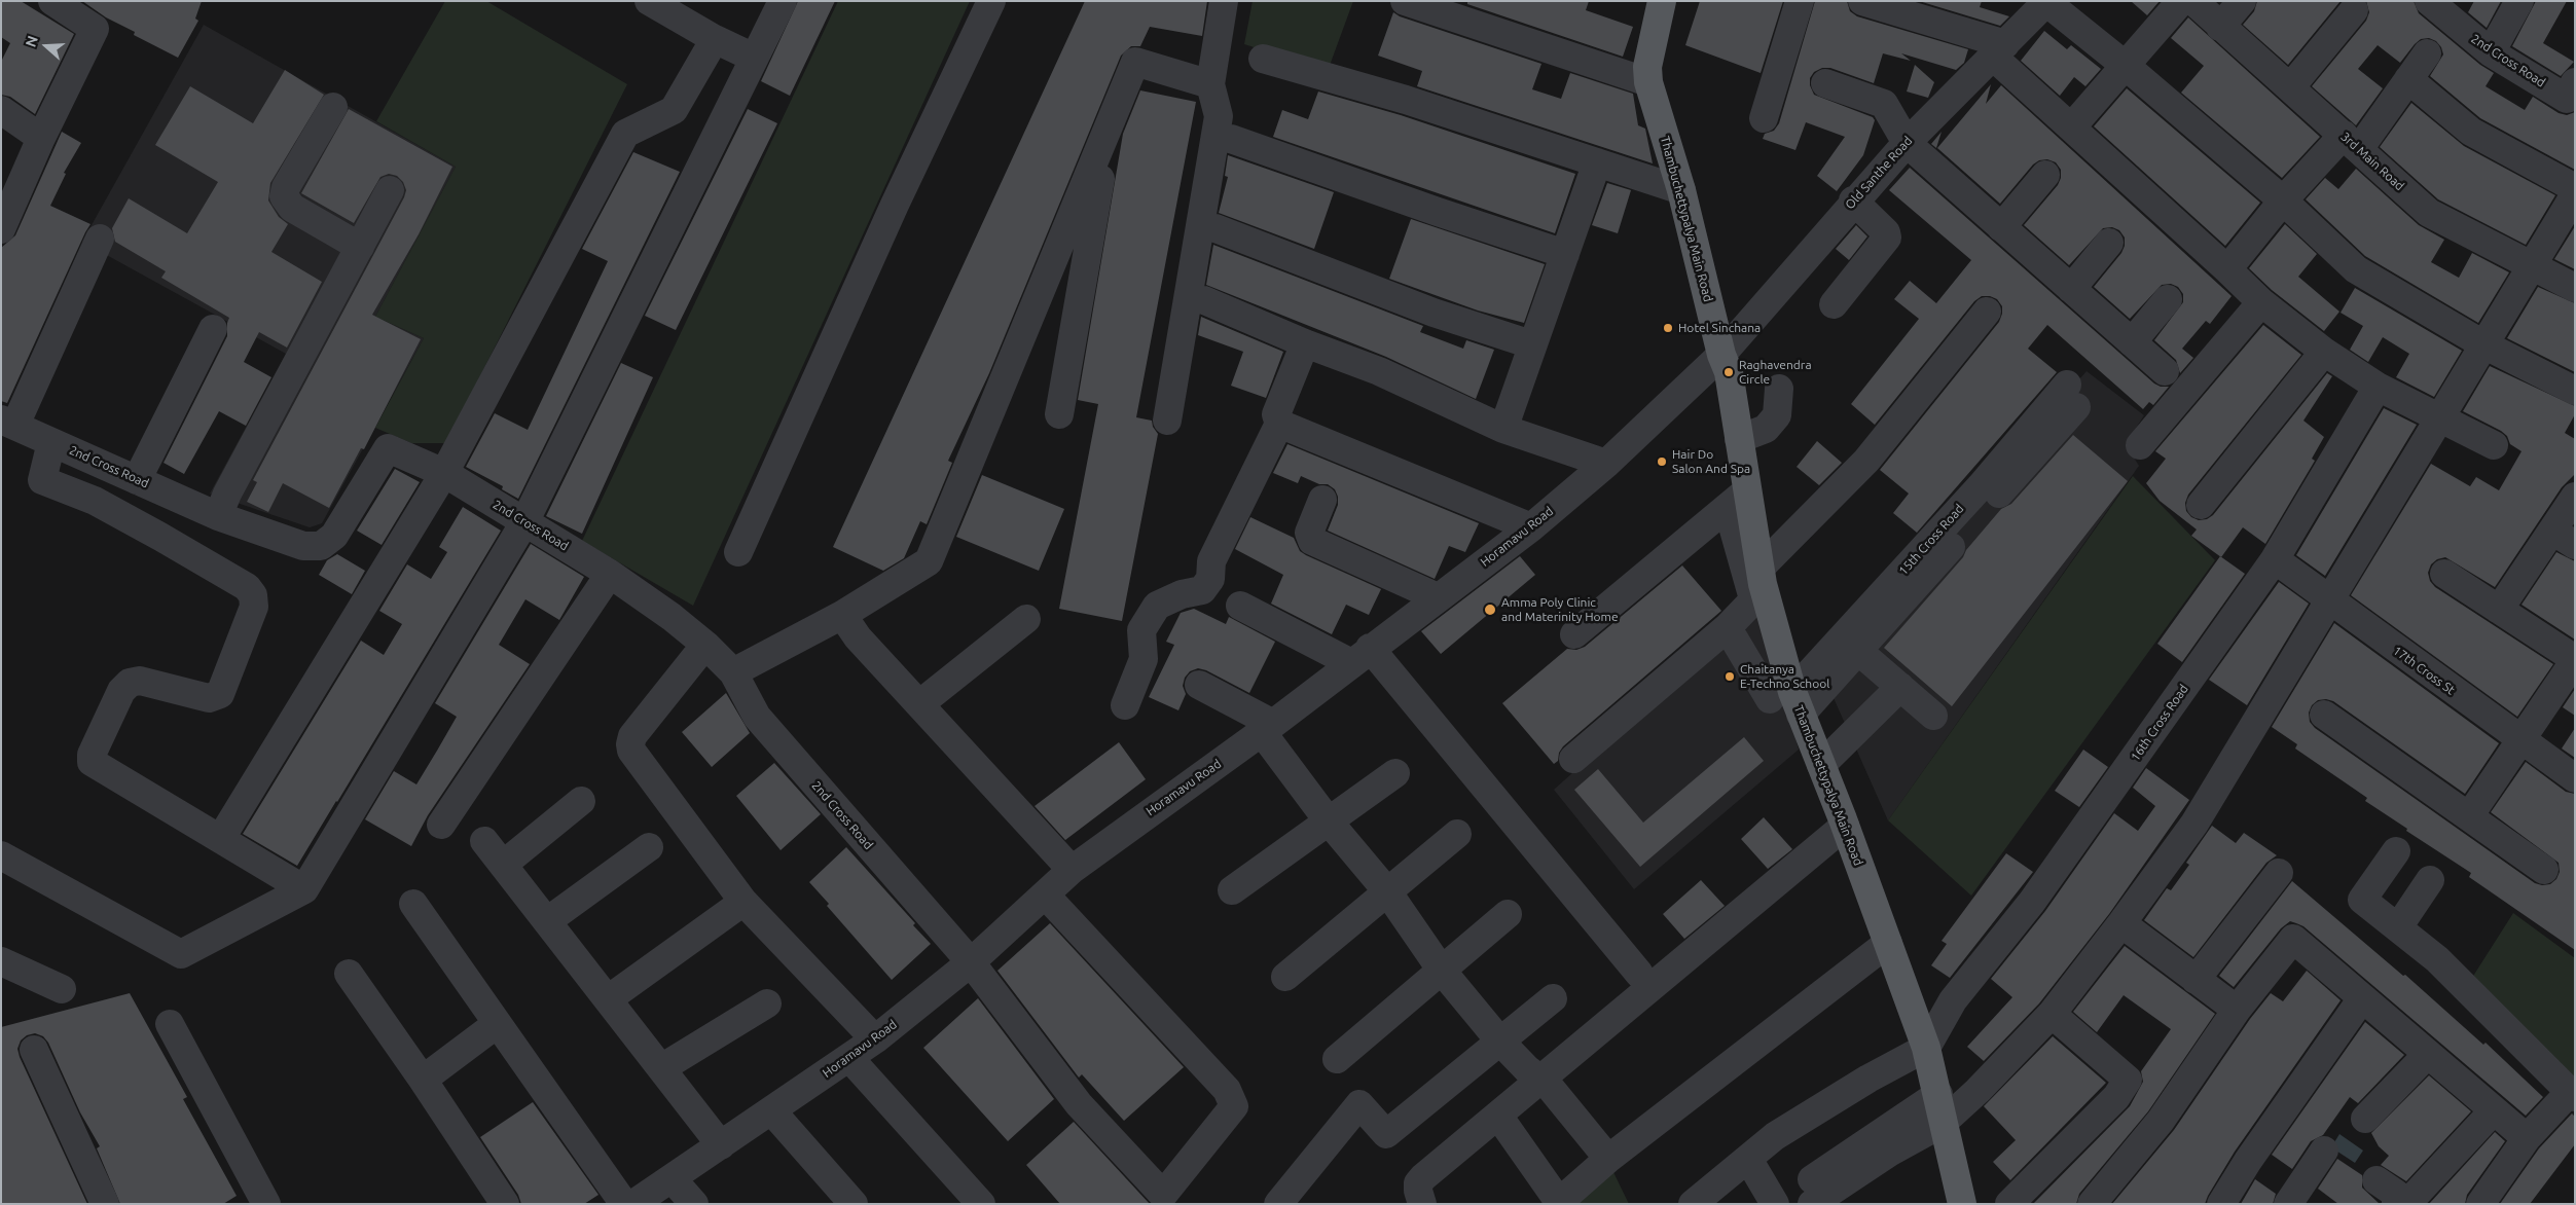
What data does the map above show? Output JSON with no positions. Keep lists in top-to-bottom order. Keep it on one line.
{"streets":{"main road":["Thambuchettypalya Main Road"],"street":["2nd Cross Road","3rd Main Road","Old Santhe Road","Horamavu Road","15th Cross Road","17th Cross St","16th Cross Road"]},"crossings":[["2nd Cross Road","Horamavu Road"],["Old Santhe Road","Thambuchettypalya Main Road"],["Old Santhe Road","Horamavu Road"],["Thambuchettypalya Main Road","Horamavu Road"],["Thambuchettypalya Main Road","15th Cross Road"],["Thambuchettypalya Main Road","16th Cross Road"],["17th Cross St","16th Cross Road"]],"places":["Hotel Sinchana","Raghavendra Circle","Hair Do Salon And Spa","Amma Poly Clinic and Materinity Home","Chaitanya E-Techno School"],"north":"left"}
